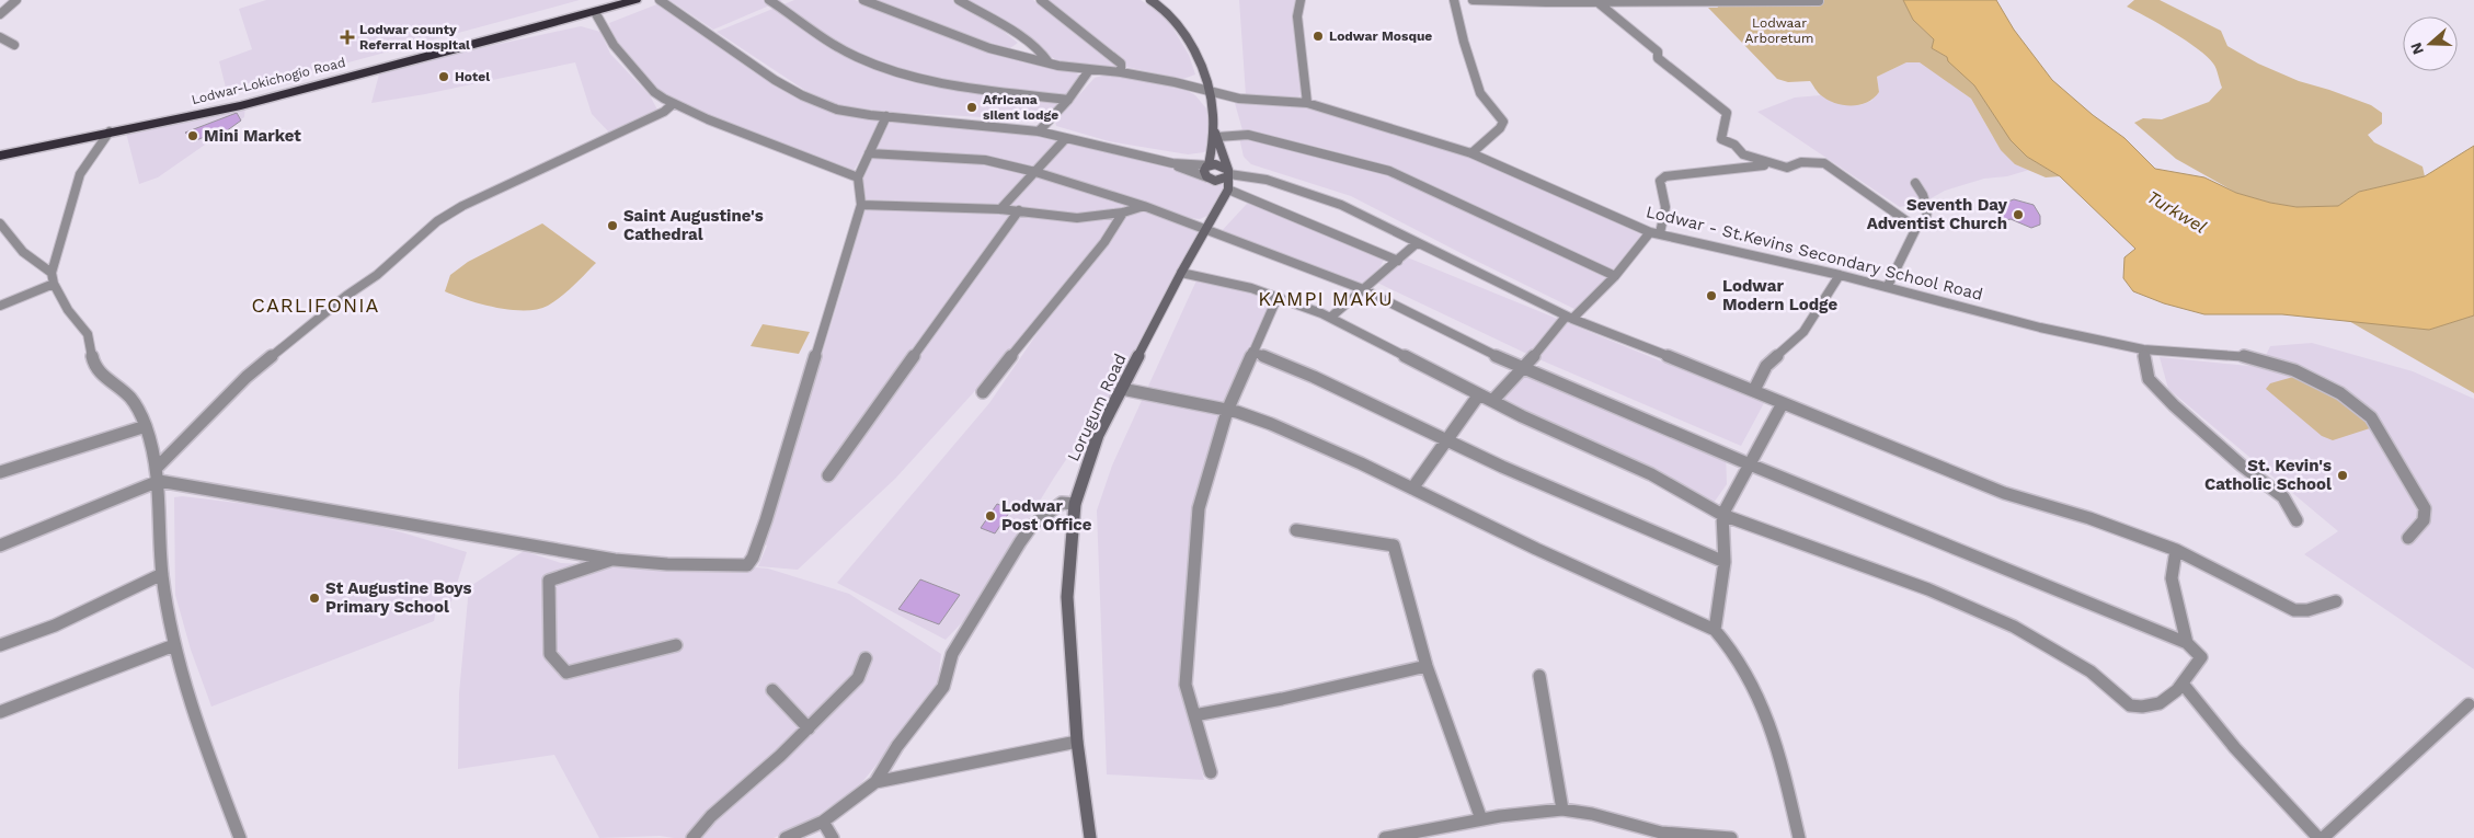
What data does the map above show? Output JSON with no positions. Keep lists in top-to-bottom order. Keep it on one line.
{"streets":{"highway":["Lodwar-Lokichogio Road"],"main road":["Lorugum Road"],"street":["Lodwar - St.Kevins Secondary School Road"]},"districts":["KAMPI MAKU","CARLIFONIA"],"water":["Turkwel"],"parks":["Lodwaar Arboretum"],"places":{"other":["Lodwar Mosque","Hotel","Africana silent lodge","Mini Market","Seventh Day Adventist Church","Saint Augustine's Cathedral","Lodwar Modern Lodge","St. Kevin's Catholic School","Lodwar Post Office","St Augustine Boys Primary School"],"health":["Lodwar county Referral Hospital"]},"north":"left"}
